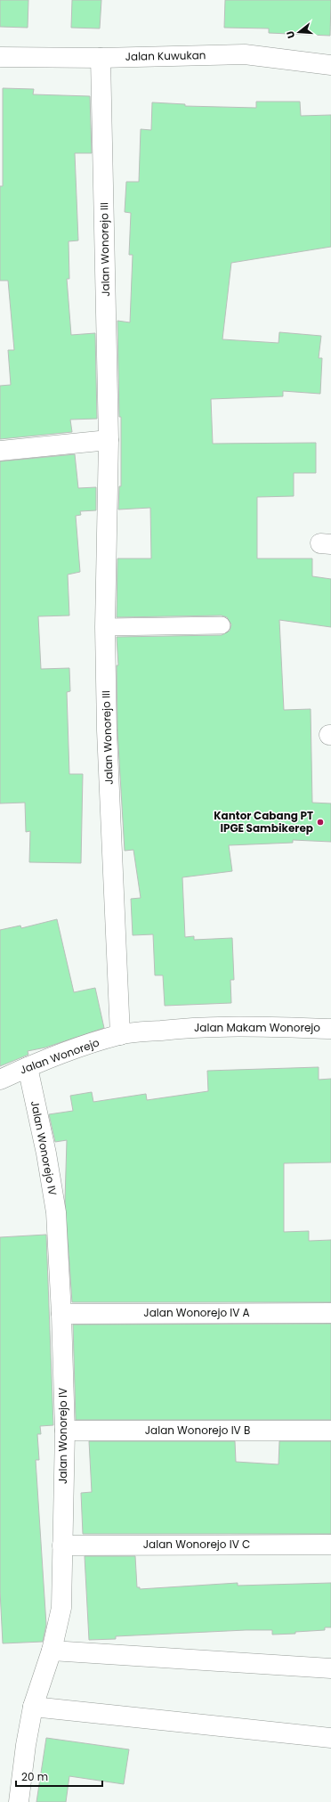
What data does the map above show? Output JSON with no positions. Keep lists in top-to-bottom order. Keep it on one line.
{"streets":{"street":["Jalan Kuwukan","Jalan Wonorejo III","Jalan Makam Wonorejo","Jalan Wonorejo","Jalan Wonorejo IV","Jalan Wonorejo IV A","Jalan Wonorejo IV B","Jalan Wonorejo IV C"]},"crossings":[["Jalan Kuwukan","Jalan Wonorejo III"],["Jalan Wonorejo III","Jalan Makam Wonorejo"],["Jalan Wonorejo III","Jalan Wonorejo"],["Jalan Makam Wonorejo","Jalan Wonorejo"],["Jalan Wonorejo","Jalan Wonorejo IV"],["Jalan Wonorejo IV","Jalan Wonorejo IV A"],["Jalan Wonorejo IV","Jalan Wonorejo IV B"],["Jalan Wonorejo IV","Jalan Wonorejo IV C"]],"places":["Kantor Cabang PT IPGE Sambikerep"],"scale_bar":"20 m","north":"left"}
